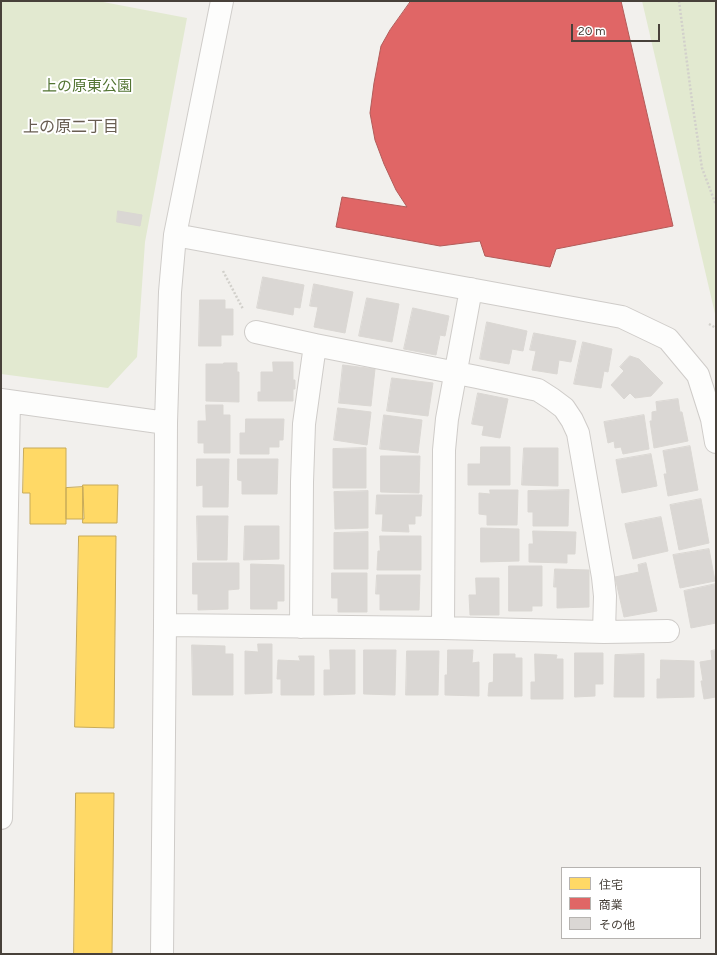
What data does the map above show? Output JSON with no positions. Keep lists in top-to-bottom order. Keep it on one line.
{"districts":["上の原二丁目"],"parks":["上の原東公園"],"legend":["住宅","商業","その他"],"scale_bar":"20 m"}
